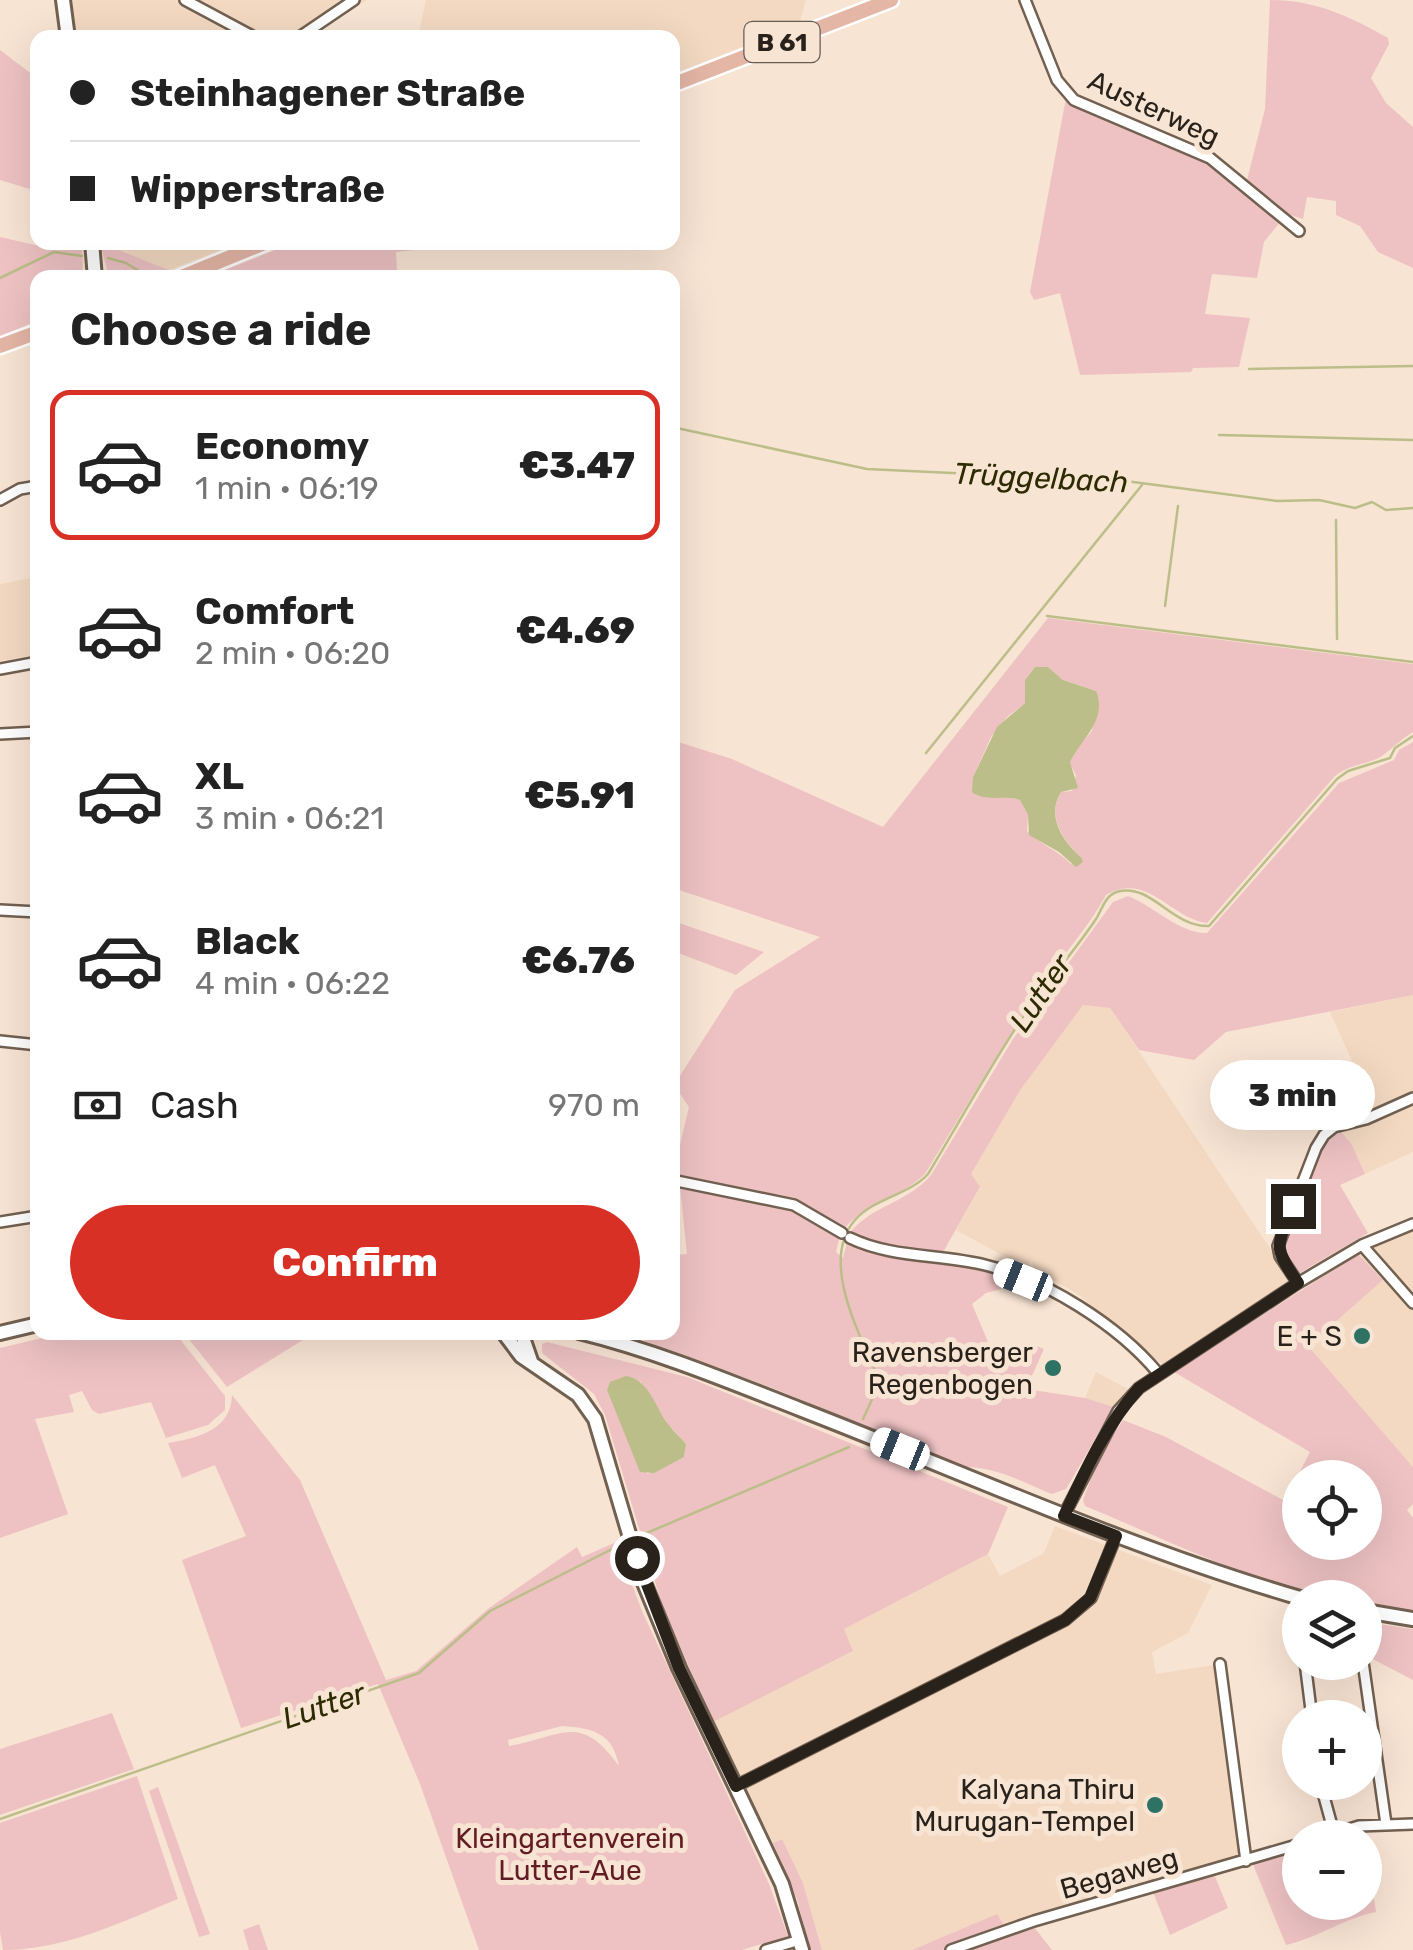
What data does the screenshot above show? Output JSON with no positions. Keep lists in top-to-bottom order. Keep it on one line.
{"streets":{"main road":["B 61"],"street":["Austerweg","Begaweg"]},"water":["Trüggelbach","Lutter"],"parks":["Kleingartenverein Lutter-Aue"],"places":["E + S","Ravensberger Regenbogen","Kalyana Thiru Murugan-Tempel"],"page":{"banner":["Steinhagener Straße","Wipperstraße"],"heading":"Choose a ride","list":[{"name":"Economy","note":"1 min · 06:19","value":"€3.47"},{"name":"Comfort","note":"2 min · 06:20","value":"€4.69"},{"name":"XL","note":"3 min · 06:21","value":"€5.91"},{"name":"Black","note":"4 min · 06:22","value":"€6.76"}],"pay":["Cash","970 m"],"bubble":"3 min","buttons":"Confirm","map_buttons":["+","−"]}}
